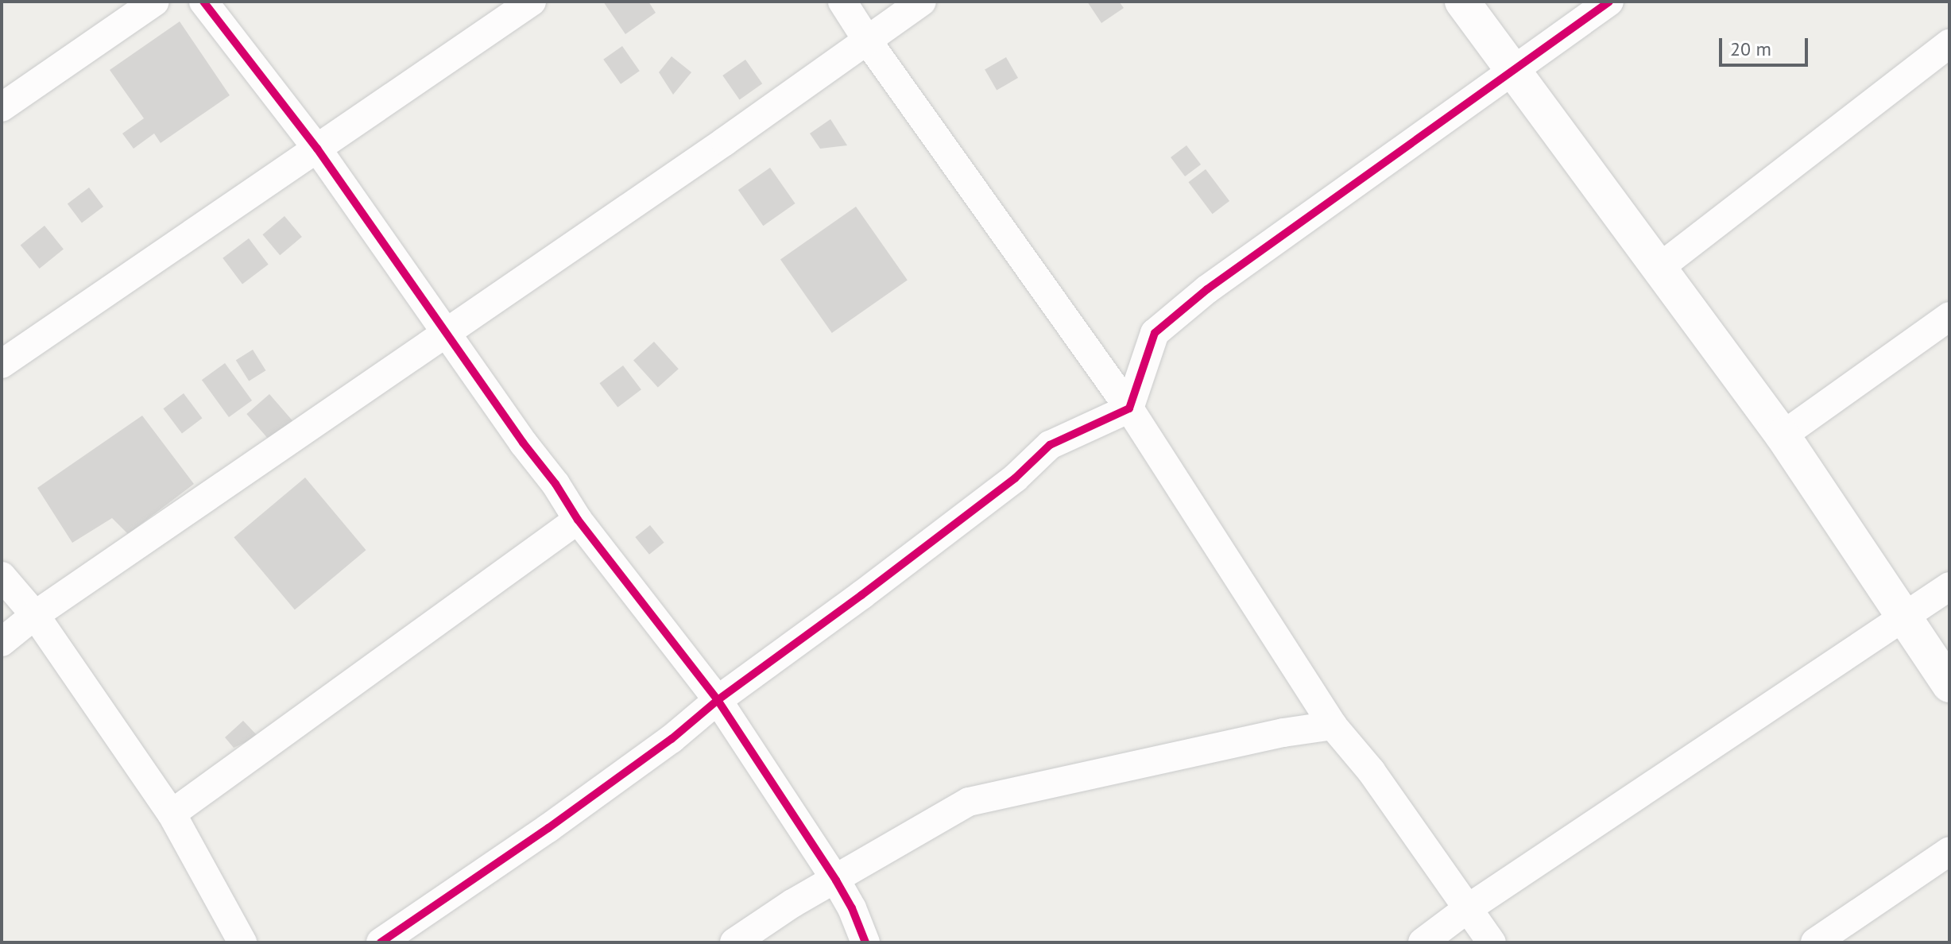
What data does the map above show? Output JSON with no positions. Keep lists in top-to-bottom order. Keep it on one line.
{"scale_bar":"20 m"}
